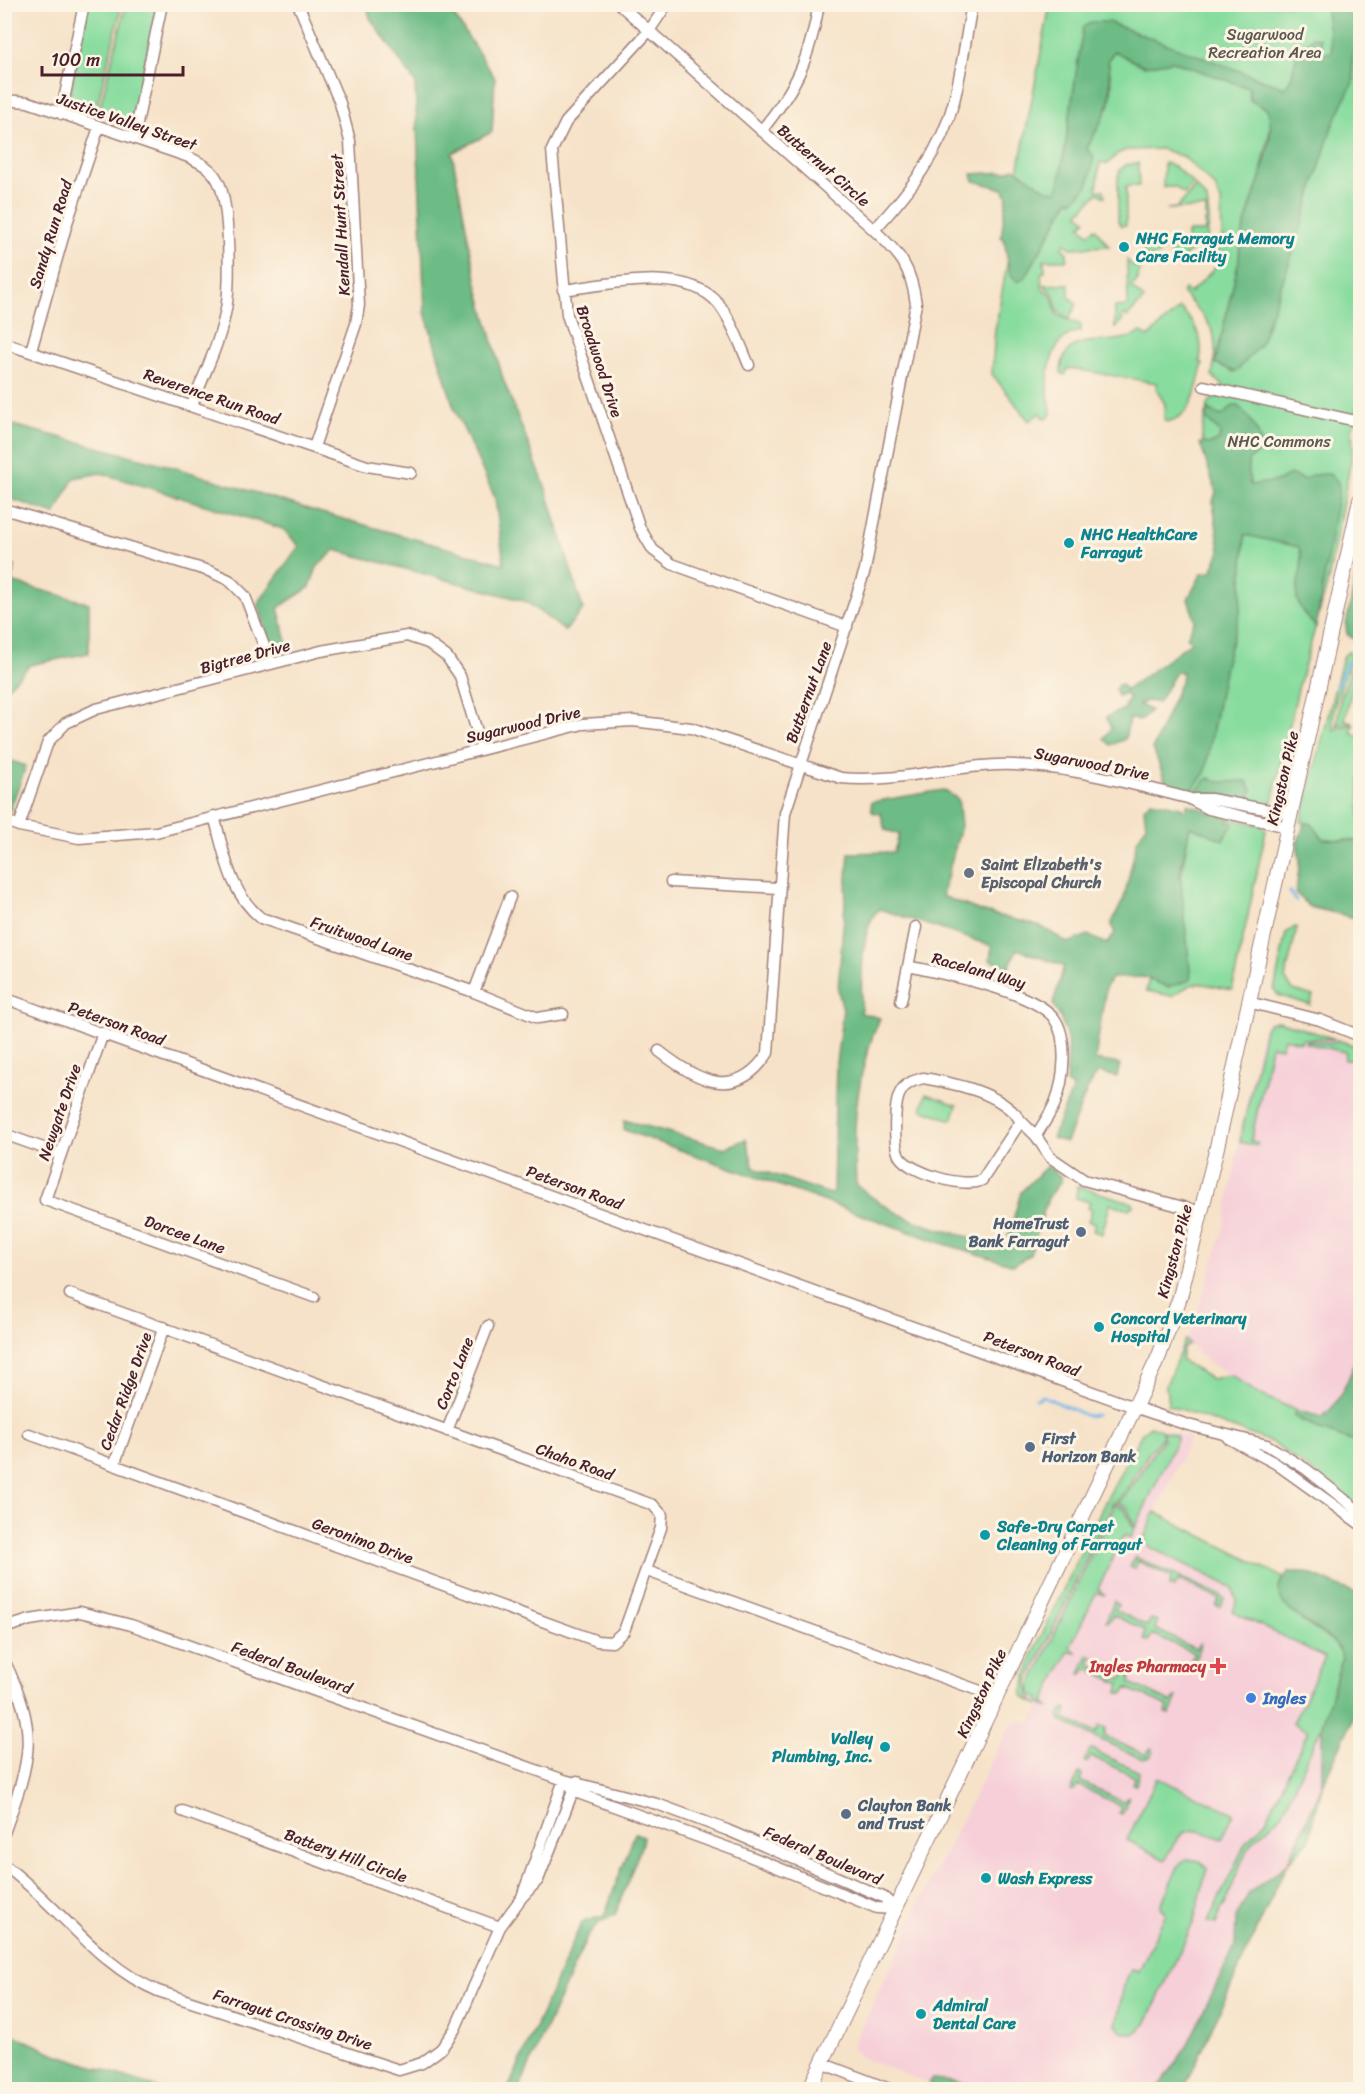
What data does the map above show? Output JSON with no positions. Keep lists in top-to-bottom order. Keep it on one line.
{"streets":{"main road":["Kingston Pike"],"street":["Justice Valley Street","Butternut Circle","Kendall Hunt Street","Sandy Run Road","Broadwood Drive","Reverence Run Road","Bigtree Drive","Butternut Lane","Sugarwood Drive","Fruitwood Lane","Raceland Way","Peterson Road","Newgate Drive","Dorcee Lane","Corto Lane","Cedar Ridge Drive","Chaho Road","Geronimo Drive","Federal Boulevard","Battery Hill Circle","Farragut Crossing Drive"]},"crossings":[["Justice Valley Street","Sandy Run Road"],["Justice Valley Street","Reverence Run Road"],["Butternut Circle","Broadwood Drive"],["Butternut Circle","Butternut Lane"],["Kendall Hunt Street","Reverence Run Road"],["Sandy Run Road","Reverence Run Road"],["Broadwood Drive","Butternut Lane"],["Bigtree Drive","Sugarwood Drive"],["Butternut Lane","Sugarwood Drive"],["Sugarwood Drive","Kingston Pike"],["Sugarwood Drive","Fruitwood Lane"],["Kingston Pike","Peterson Road"],["Kingston Pike","Federal Boulevard"],["Peterson Road","Newgate Drive"],["Newgate Drive","Dorcee Lane"],["Corto Lane","Chaho Road"],["Cedar Ridge Drive","Chaho Road"],["Cedar Ridge Drive","Geronimo Drive"],["Chaho Road","Geronimo Drive"],["Federal Boulevard","Farragut Crossing Drive"],["Battery Hill Circle","Farragut Crossing Drive"]],"parks":["Sugarwood Recreation Area","NHC Commons"],"places":{"other":["NHC Farragut Memory Care Facility","NHC HealthCare Farragut","Saint Elizabeth's Episcopal Church","HomeTrust Bank Farragut","Concord Veterinary Hospital","First Horizon Bank","Safe-Dry Carpet Cleaning of Farragut","Ingles","Valley Plumbing, Inc.","Clayton Bank and Trust","Wash Express","Admiral Dental Care"],"health":["Ingles Pharmacy"]},"scale_bar":"100 m"}
